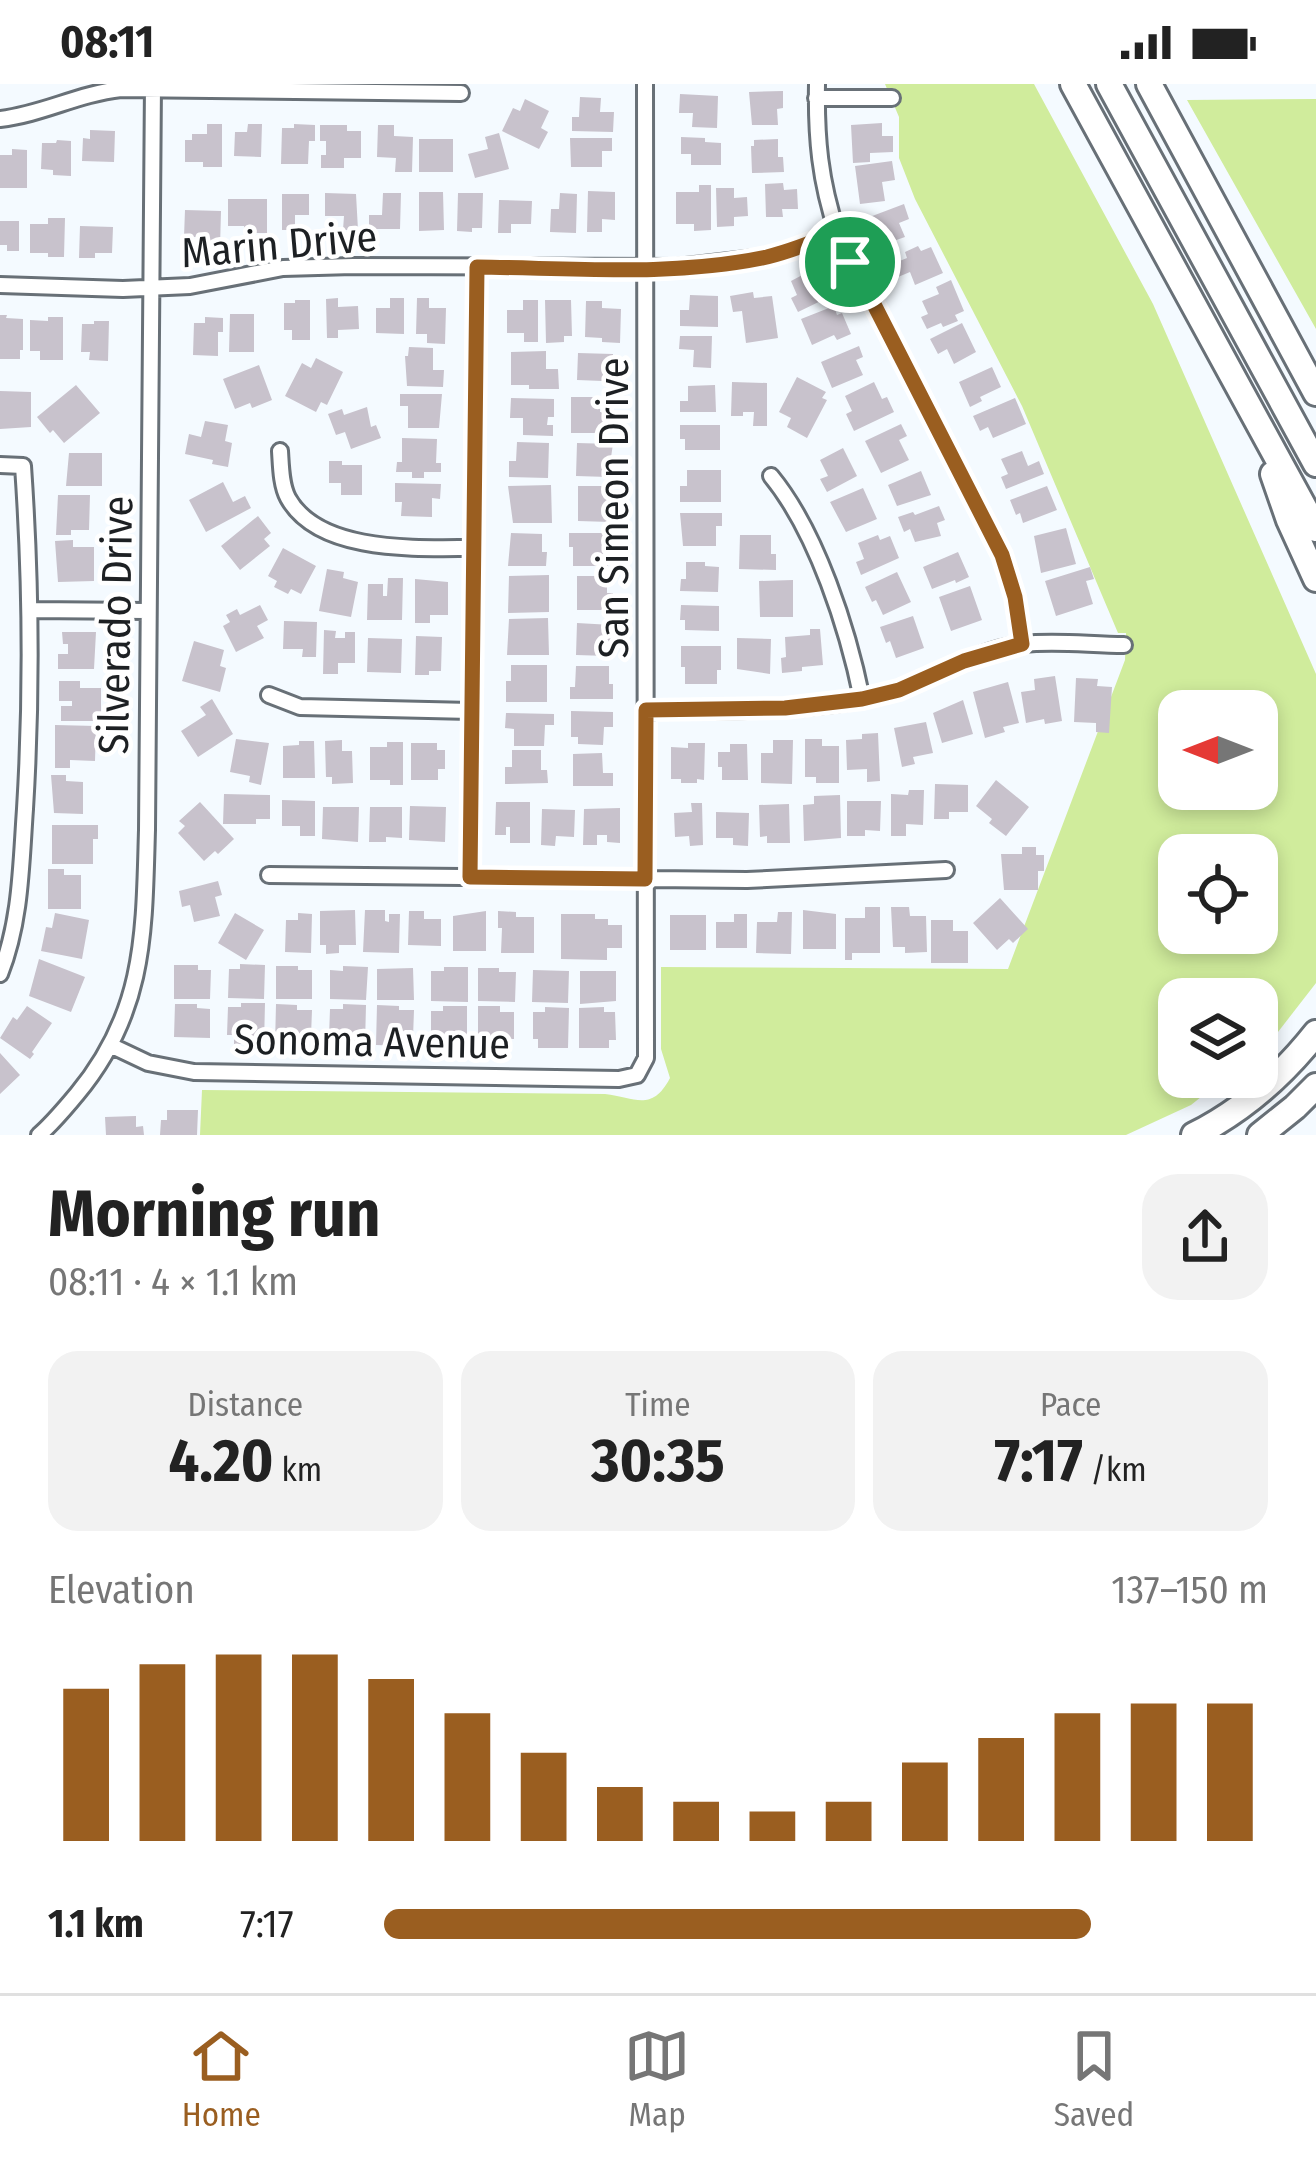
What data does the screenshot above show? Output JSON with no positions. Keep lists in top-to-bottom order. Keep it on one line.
{"streets":{"street":["Marin Drive","San Simeon Drive","Silverado Drive","Sonoma Avenue"]},"crossings":[["Marin Drive","San Simeon Drive"],["Marin Drive","Silverado Drive"],["San Simeon Drive","Sonoma Avenue"],["Silverado Drive","Sonoma Avenue"]],"north":"left","page":{"status":"08:11","heading":["Morning run","08:11 · 4 × 1.1 km"],"stats":[["Distance","4.20 km"],["Time","30:35"],["Pace","7:17 /km"]],"chart":["Elevation","137–150 m"],"list":[{"name":"1.1 km","note":"7:17"}],"tabs":["Home","Map","Saved"]}}
